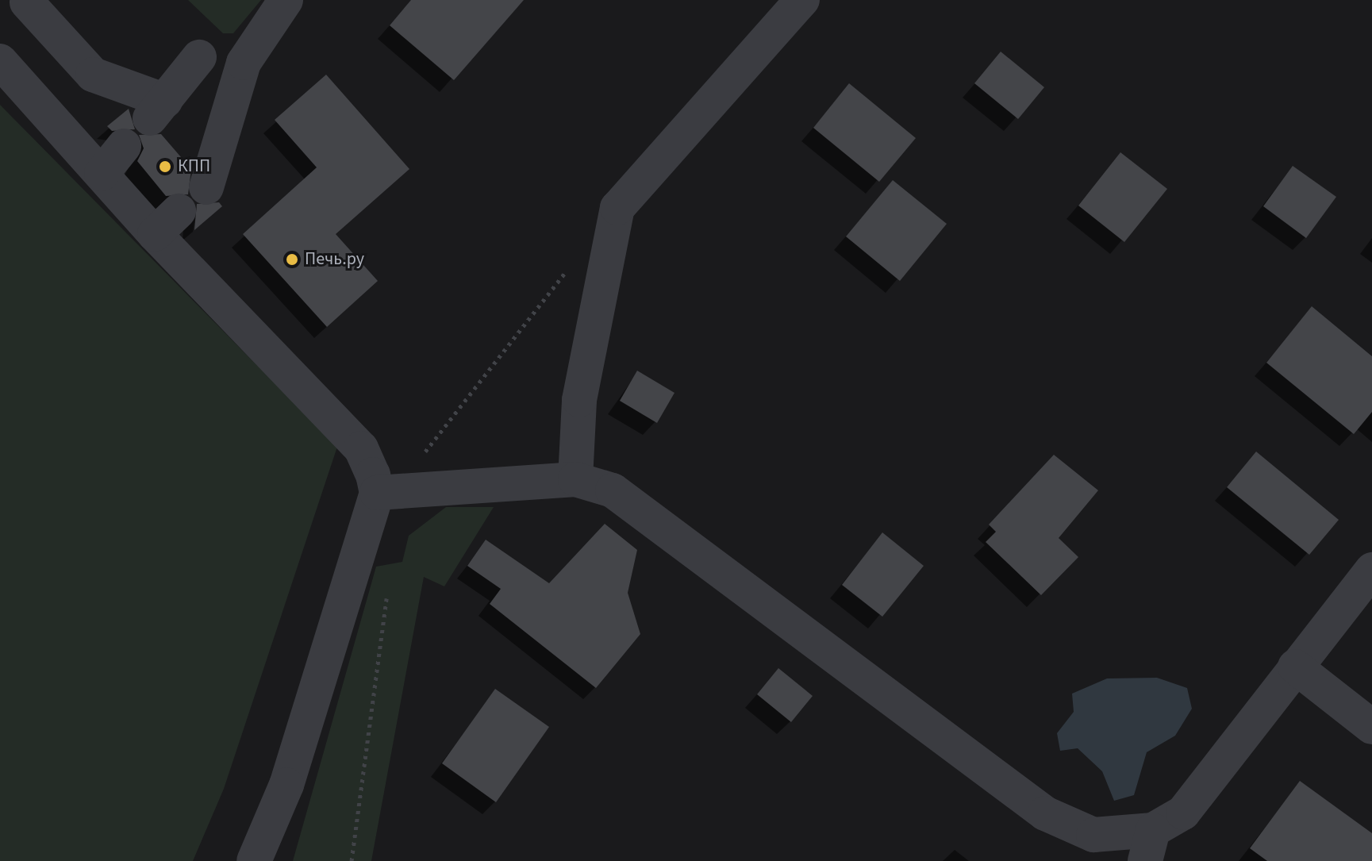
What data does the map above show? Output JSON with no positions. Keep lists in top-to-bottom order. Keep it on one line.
{"places":["КПП","Печь.ру"]}
